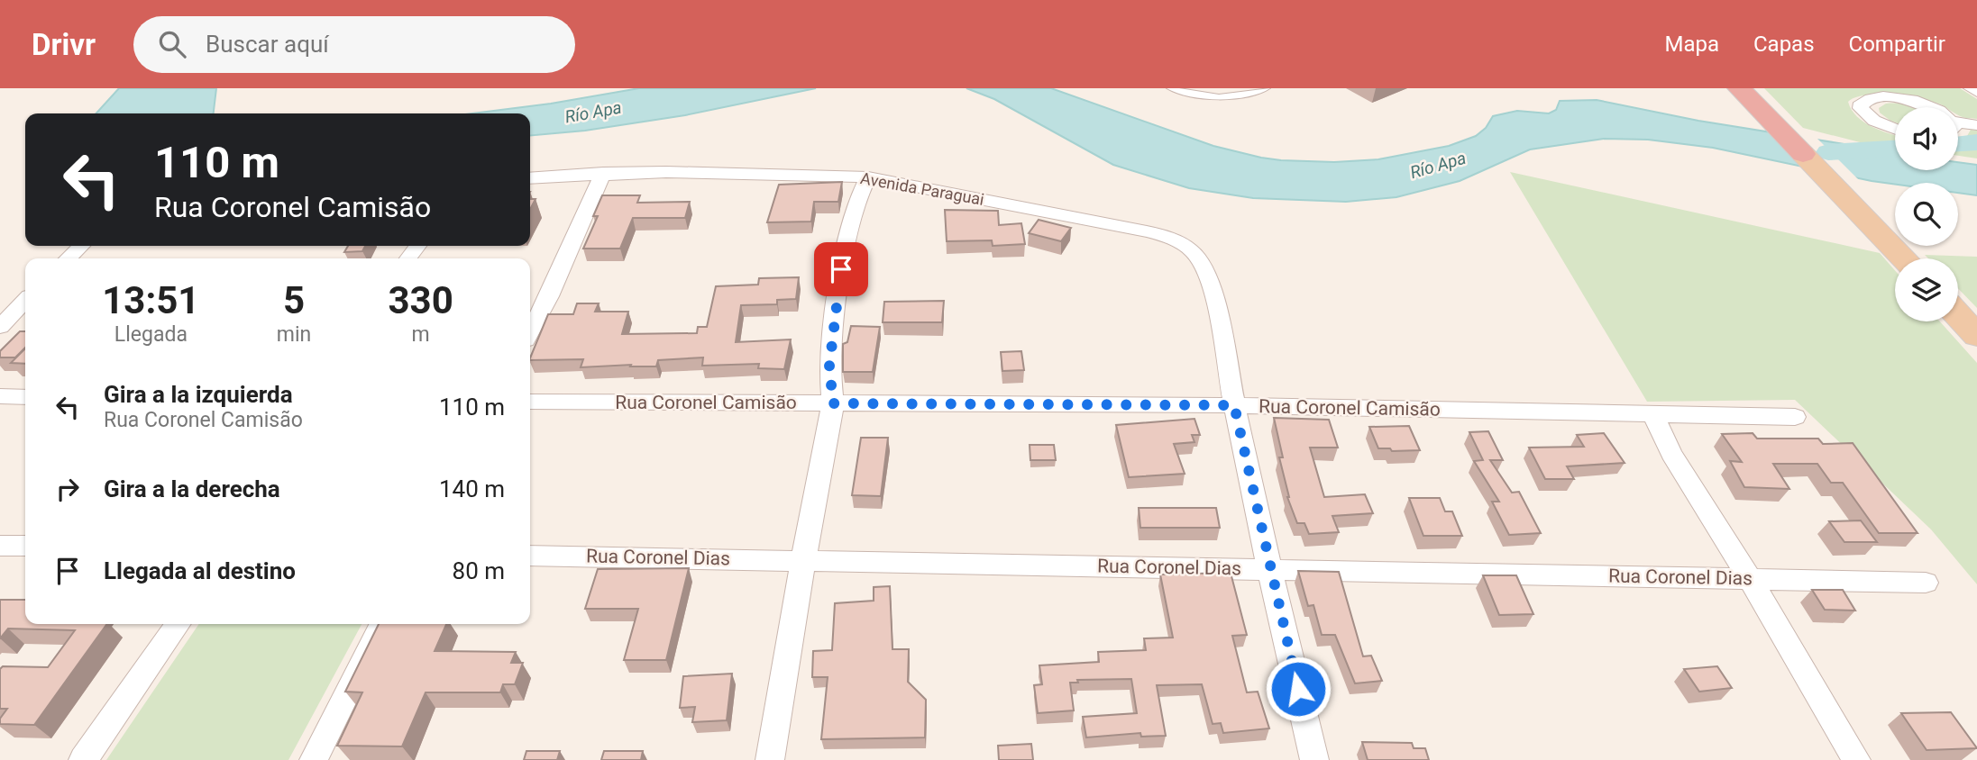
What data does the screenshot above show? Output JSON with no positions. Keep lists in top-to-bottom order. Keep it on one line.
{"streets":{"street":["Avenida Paraguai","Rua Coronel Camisão","Rua Coronel Dias"]},"crossings":[["Avenida Paraguai","Rua Coronel Camisão"]],"water":["Río Apa"],"page":{"header":"Drivr","search":"Buscar aquí","nav":["Mapa","Capas","Compartir"],"turn":["110 m","Rua Coronel Camisão"],"eta":["13:51","Llegada","5","min","330","m"],"list":[{"name":"Gira a la izquierda","note":"Rua Coronel Camisão","value":"110 m"},{"name":"Gira a la derecha","value":"140 m"},{"name":"Llegada al destino","value":"80 m"}]}}
